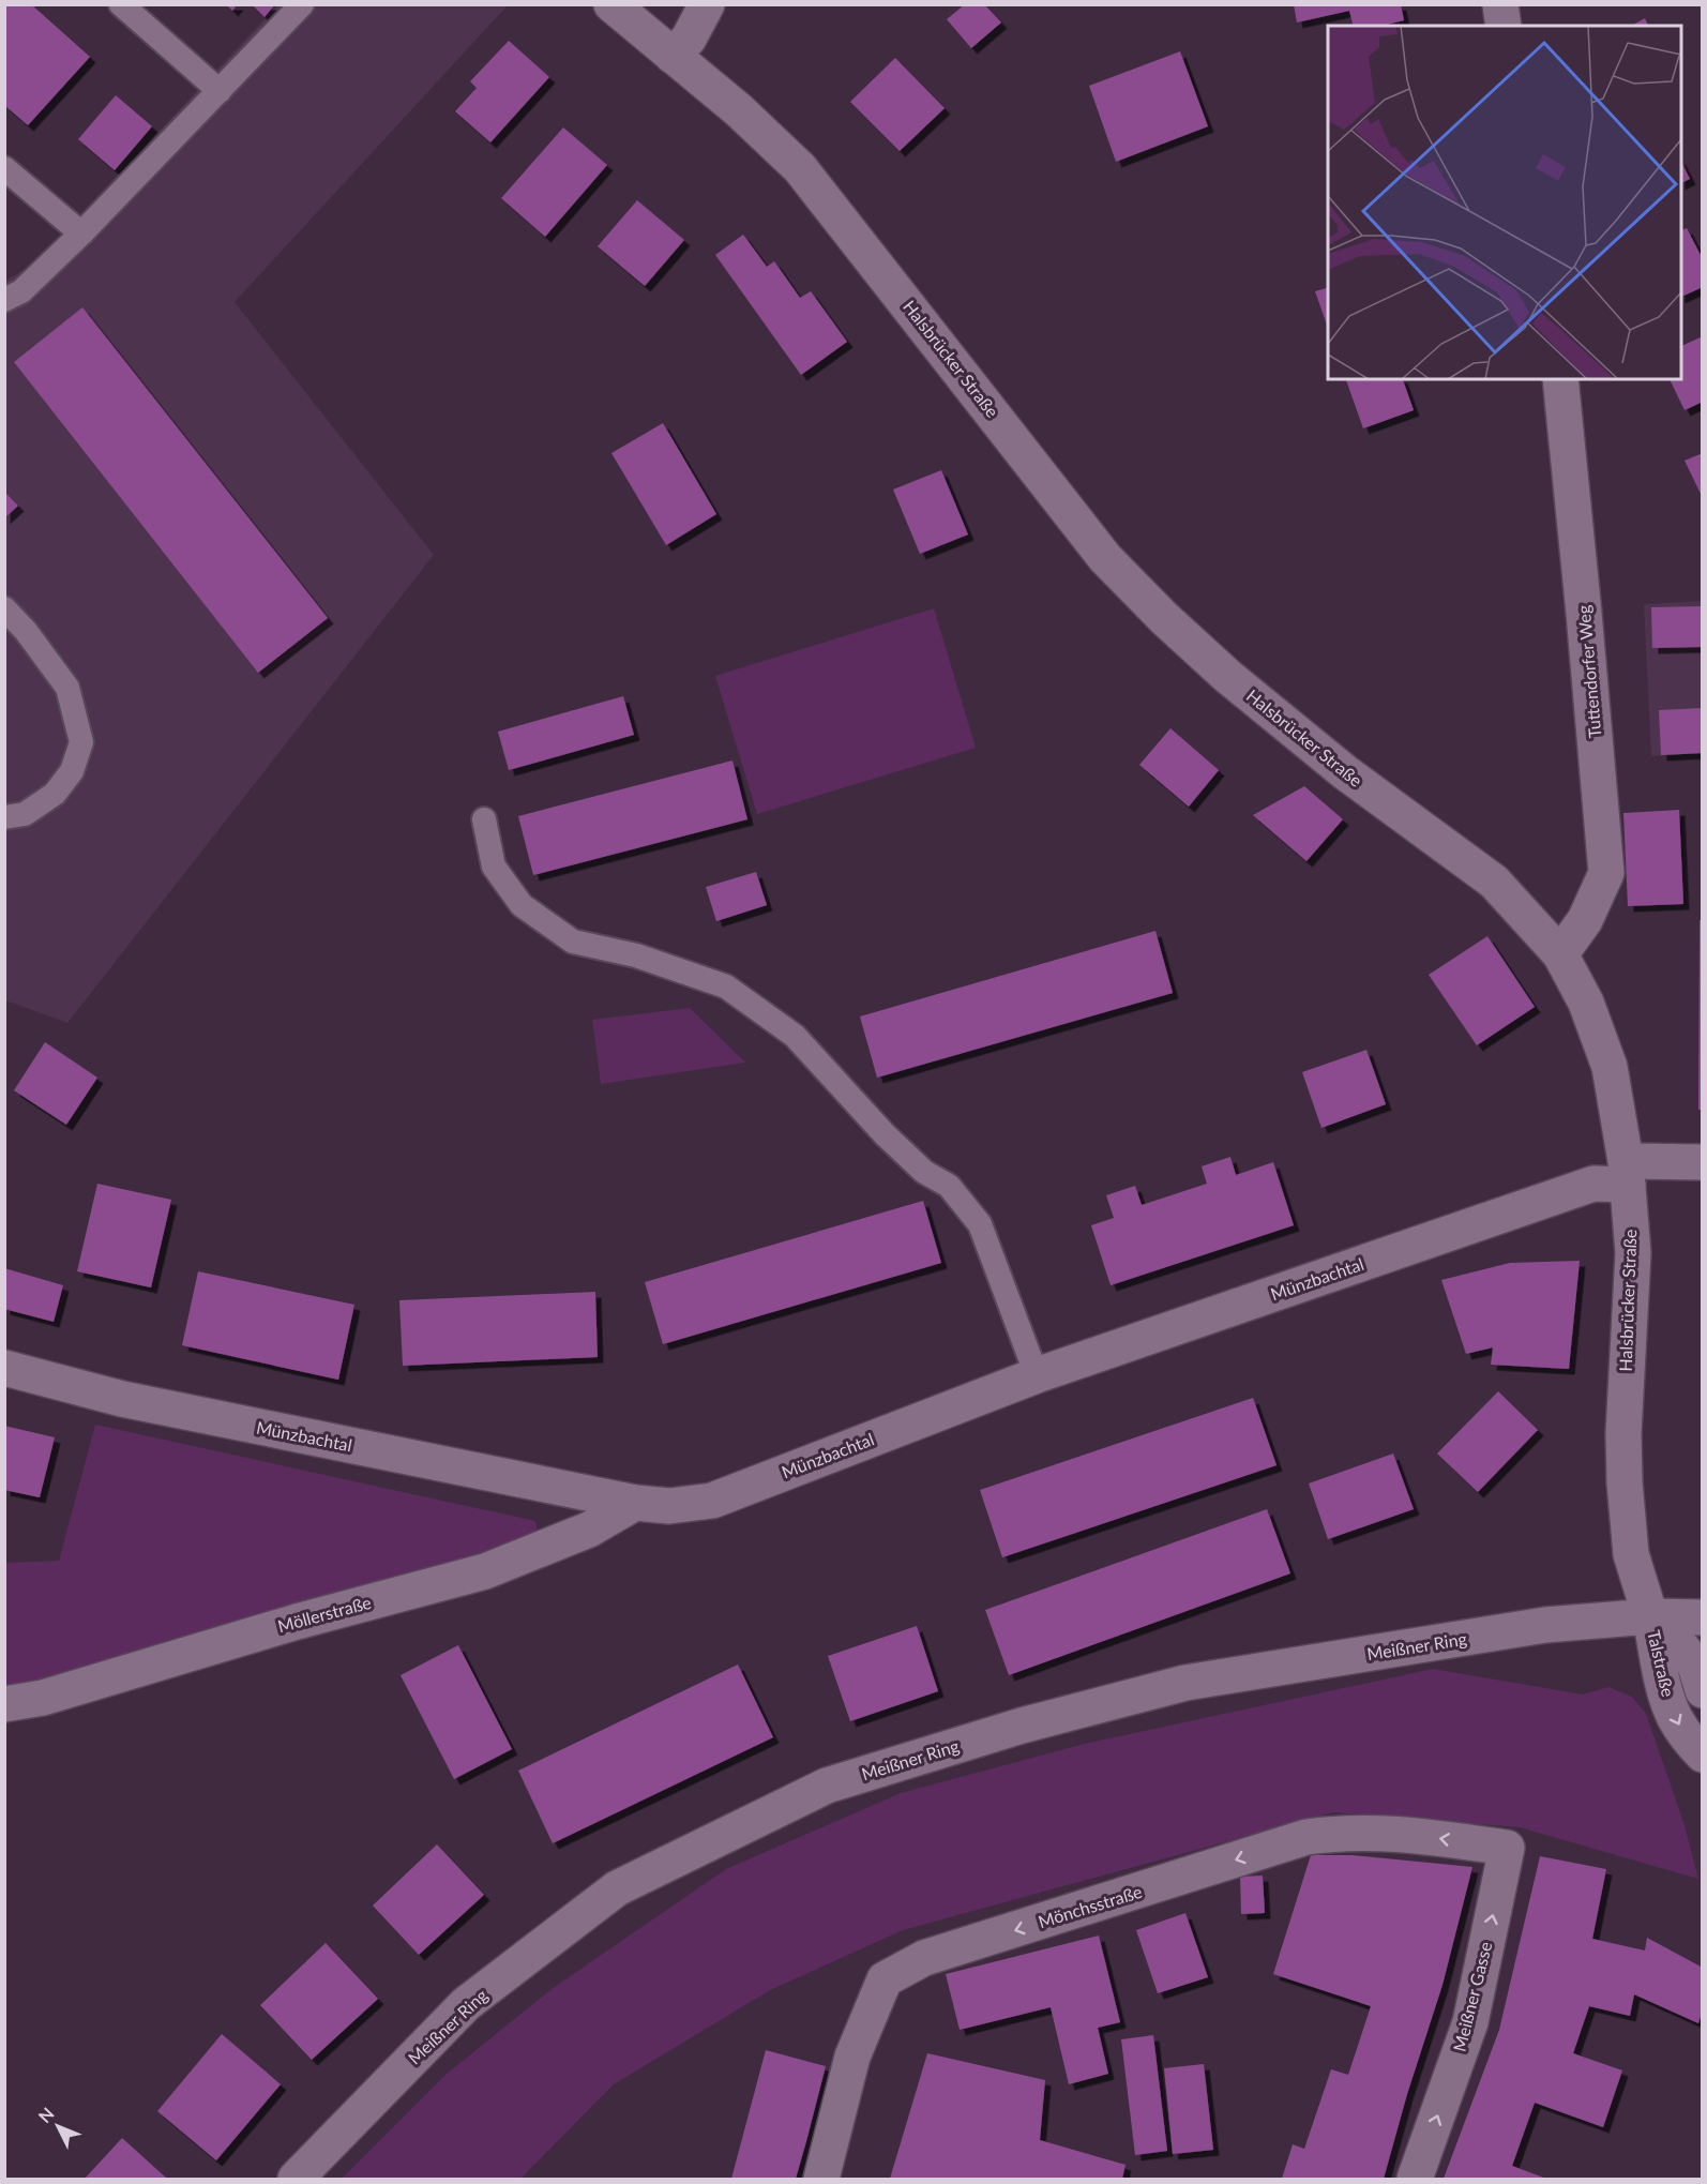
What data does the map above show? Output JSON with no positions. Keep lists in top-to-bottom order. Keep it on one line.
{"streets":{"street":["Halsbrücker Straße","Tuttendorfer Weg","Münzbachtal","Möllerstraße","Meißner Ring","Talstraße","Mönchsstraße","Meißner Gasse"]},"crossings":[["Halsbrücker Straße","Tuttendorfer Weg"],["Halsbrücker Straße","Münzbachtal"],["Halsbrücker Straße","Meißner Ring"],["Halsbrücker Straße","Talstraße"],["Münzbachtal","Möllerstraße"],["Meißner Ring","Talstraße"],["Mönchsstraße","Meißner Gasse"]],"one_way":["Mönchsstraße","Meißner Gasse"],"north":"top left"}
